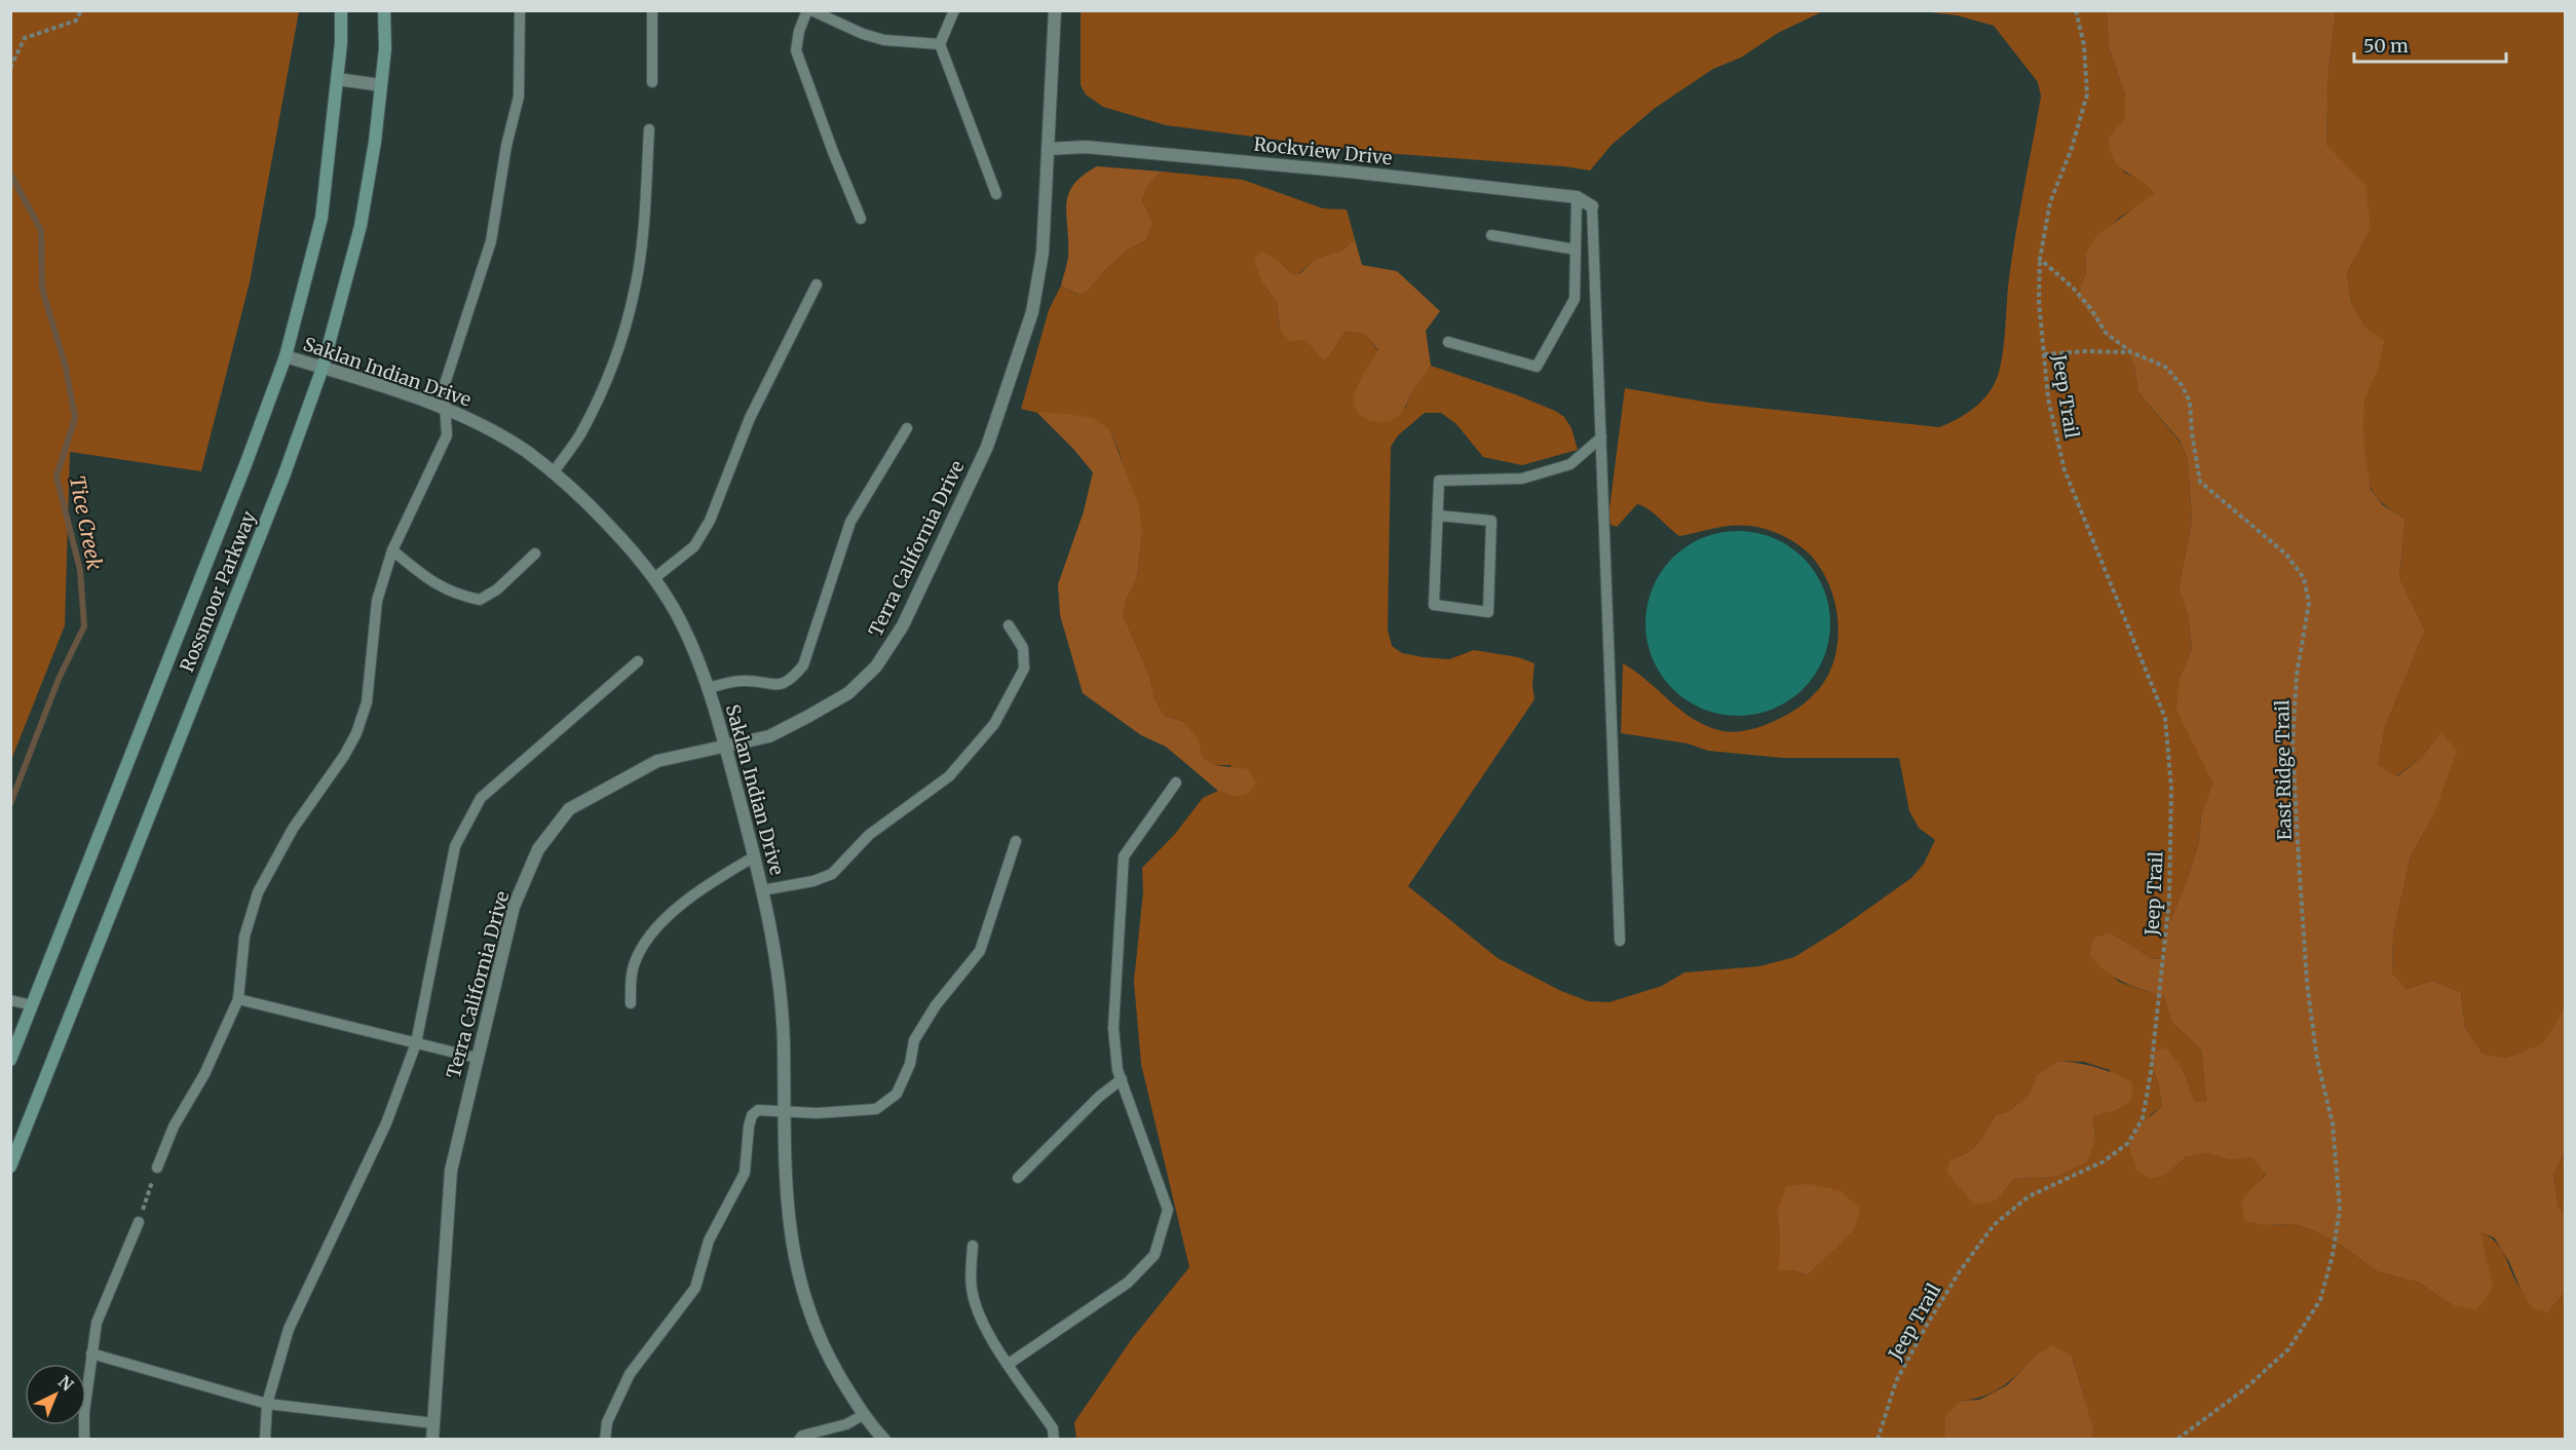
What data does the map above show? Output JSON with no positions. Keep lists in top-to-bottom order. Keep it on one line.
{"streets":{"street":["Rockview Drive","Saklan Indian Drive","Terra California Drive","Rossmoor Parkway"],"path":["Jeep Trail","East Ridge Trail"]},"crossings":[["Rockview Drive","Terra California Drive"],["Saklan Indian Drive","Terra California Drive"],["Saklan Indian Drive","Rossmoor Parkway"],["Jeep Trail","East Ridge Trail"]],"water":["Tice Creek"],"scale_bar":"50 m","north":"top right"}
